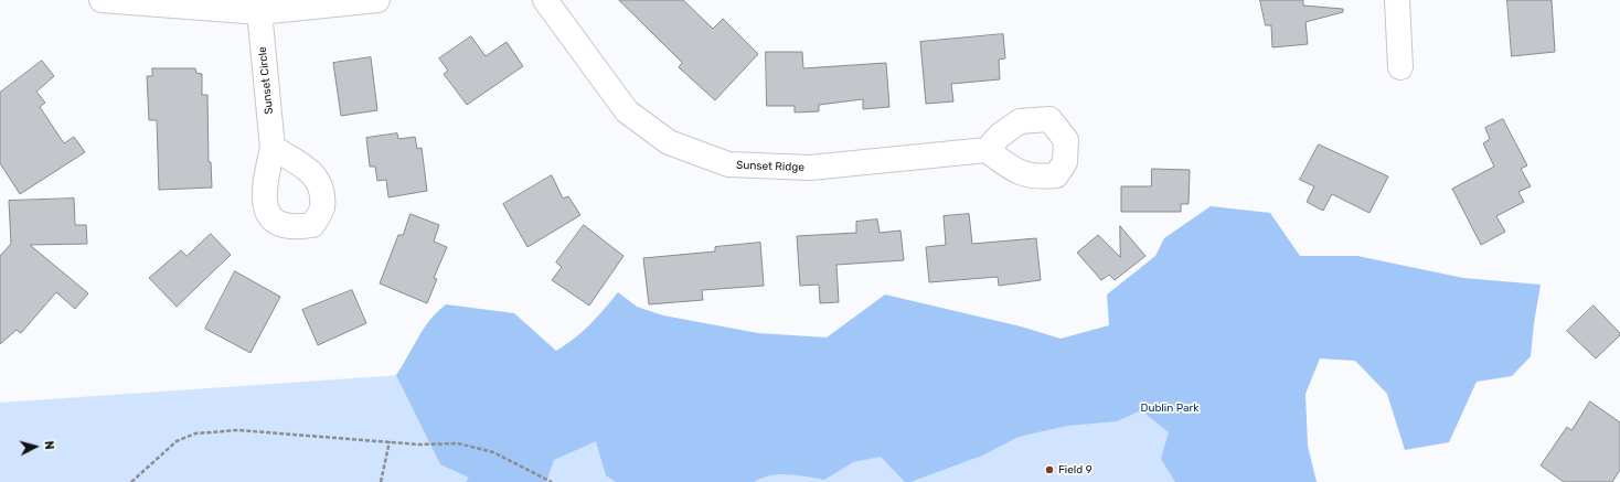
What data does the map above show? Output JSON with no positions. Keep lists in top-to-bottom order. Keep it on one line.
{"streets":{"street":["Sunset Circle","Sunset Ridge"]},"parks":["Dublin Park"],"places":["Field 9"],"north":"right"}
